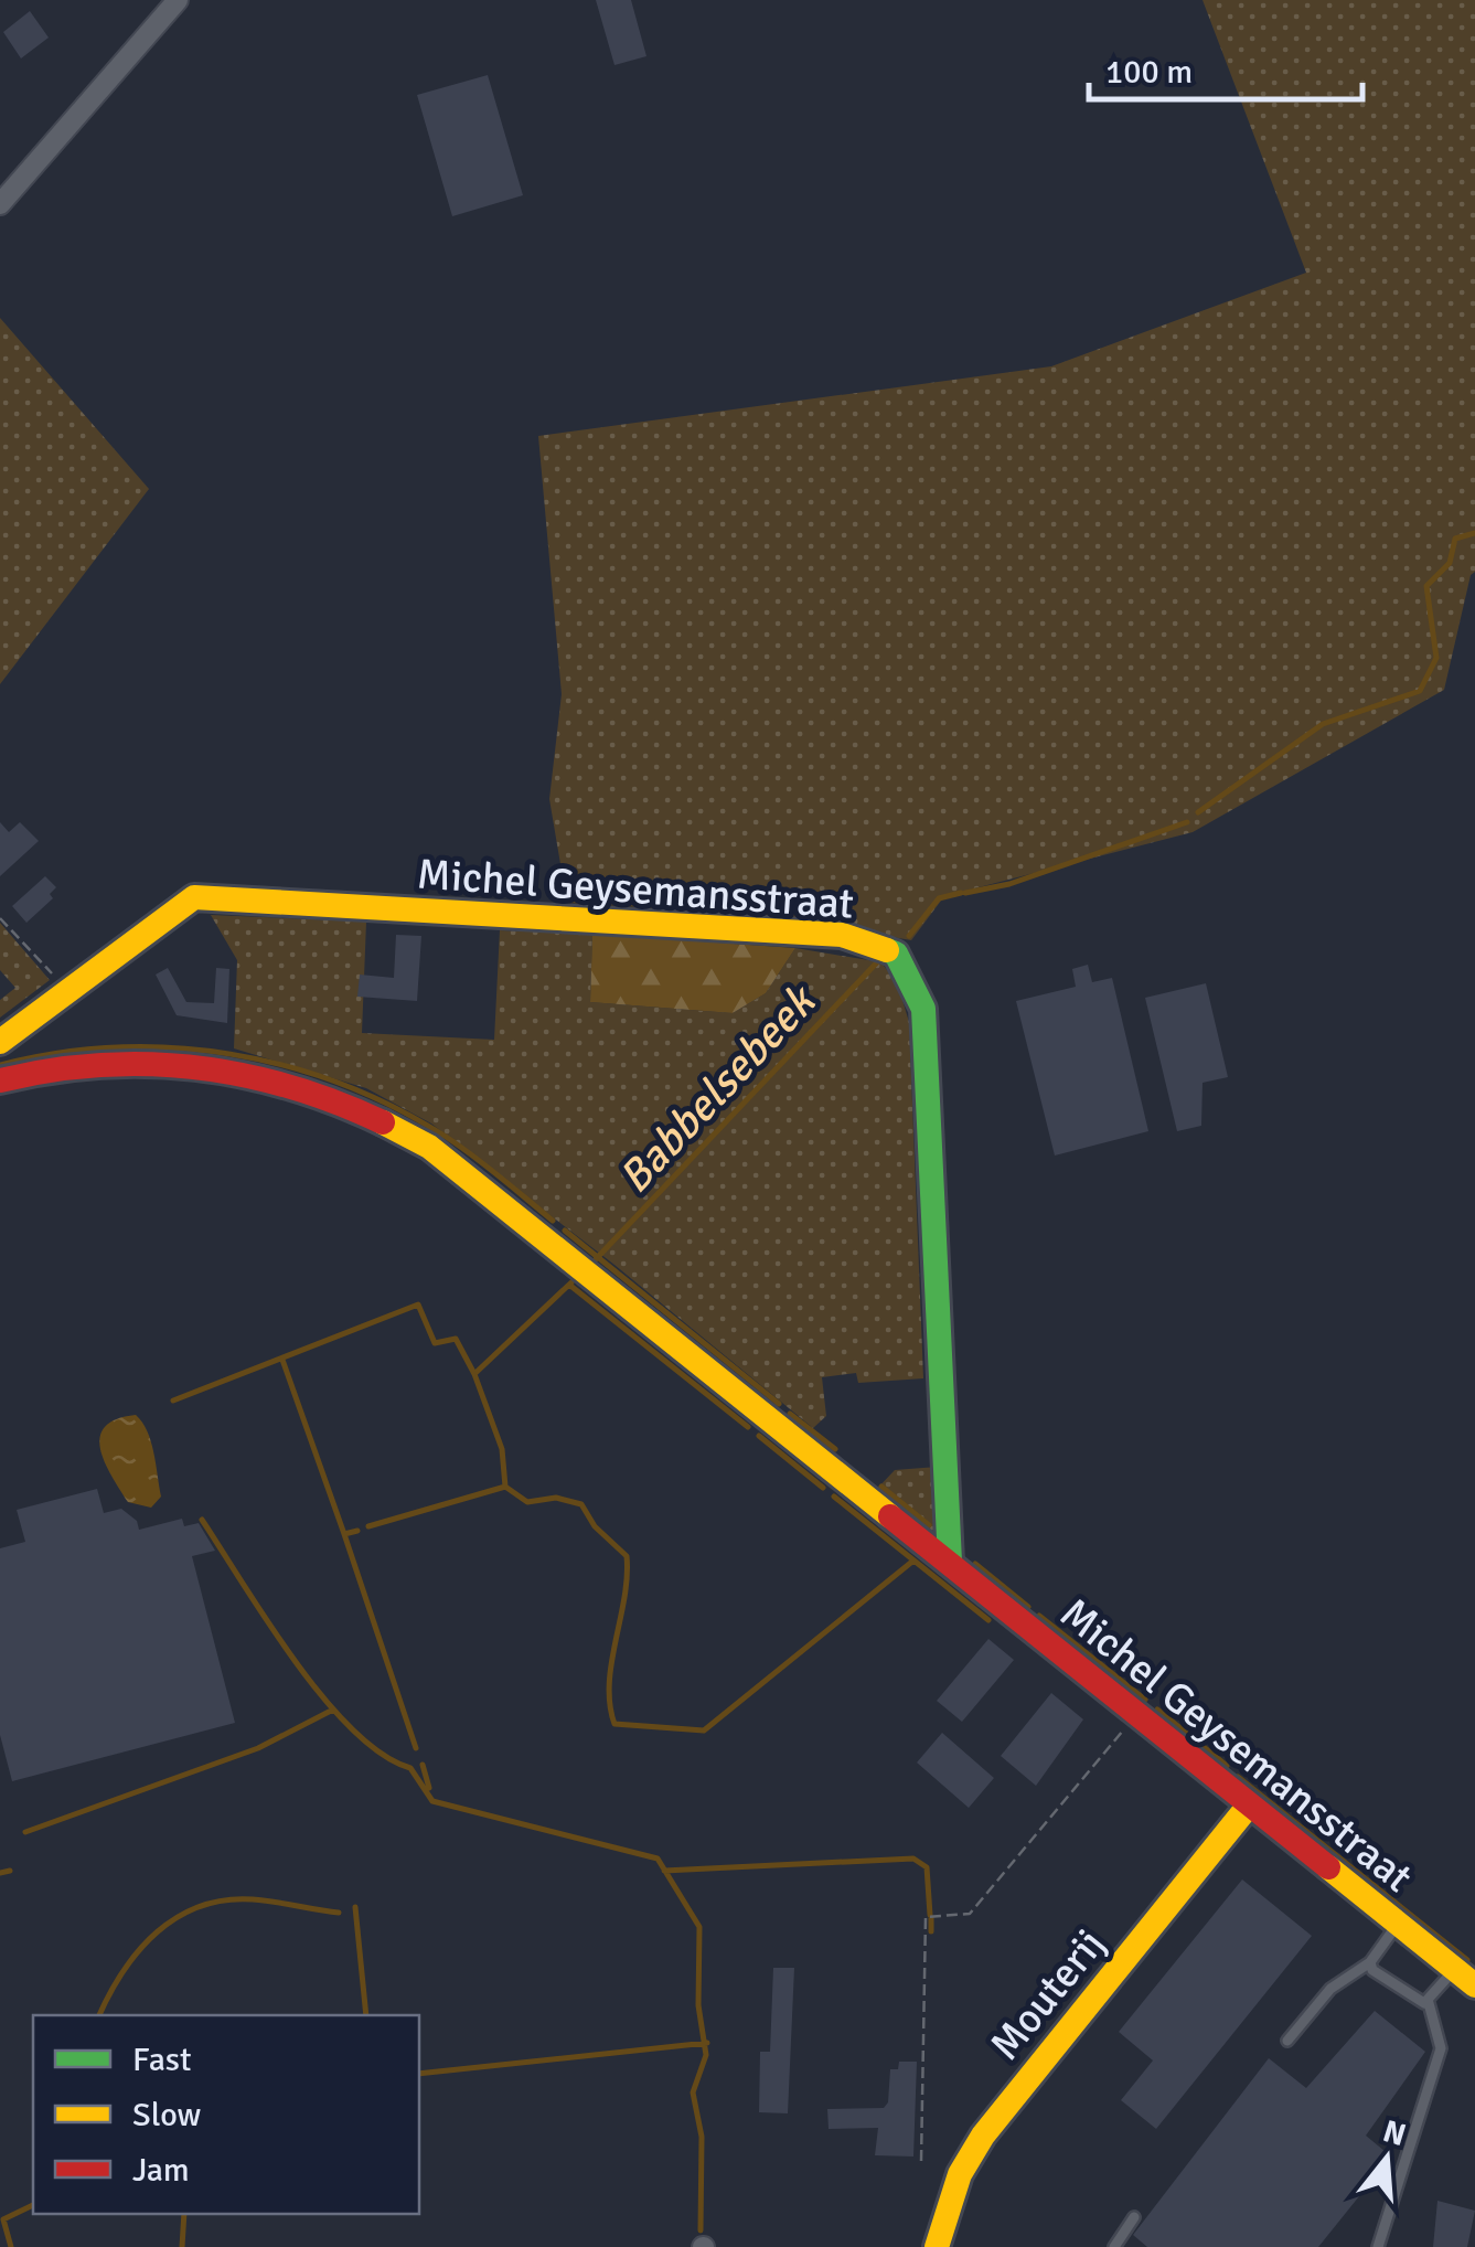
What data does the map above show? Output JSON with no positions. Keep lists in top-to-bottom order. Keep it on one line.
{"streets":{"street":["Michel Geysemansstraat","Mouterij"]},"crossings":[["Michel Geysemansstraat","Mouterij"]],"water":["Babbelsebeek"],"legend":["Fast","Slow","Jam"],"scale_bar":"100 m","north":"top"}
